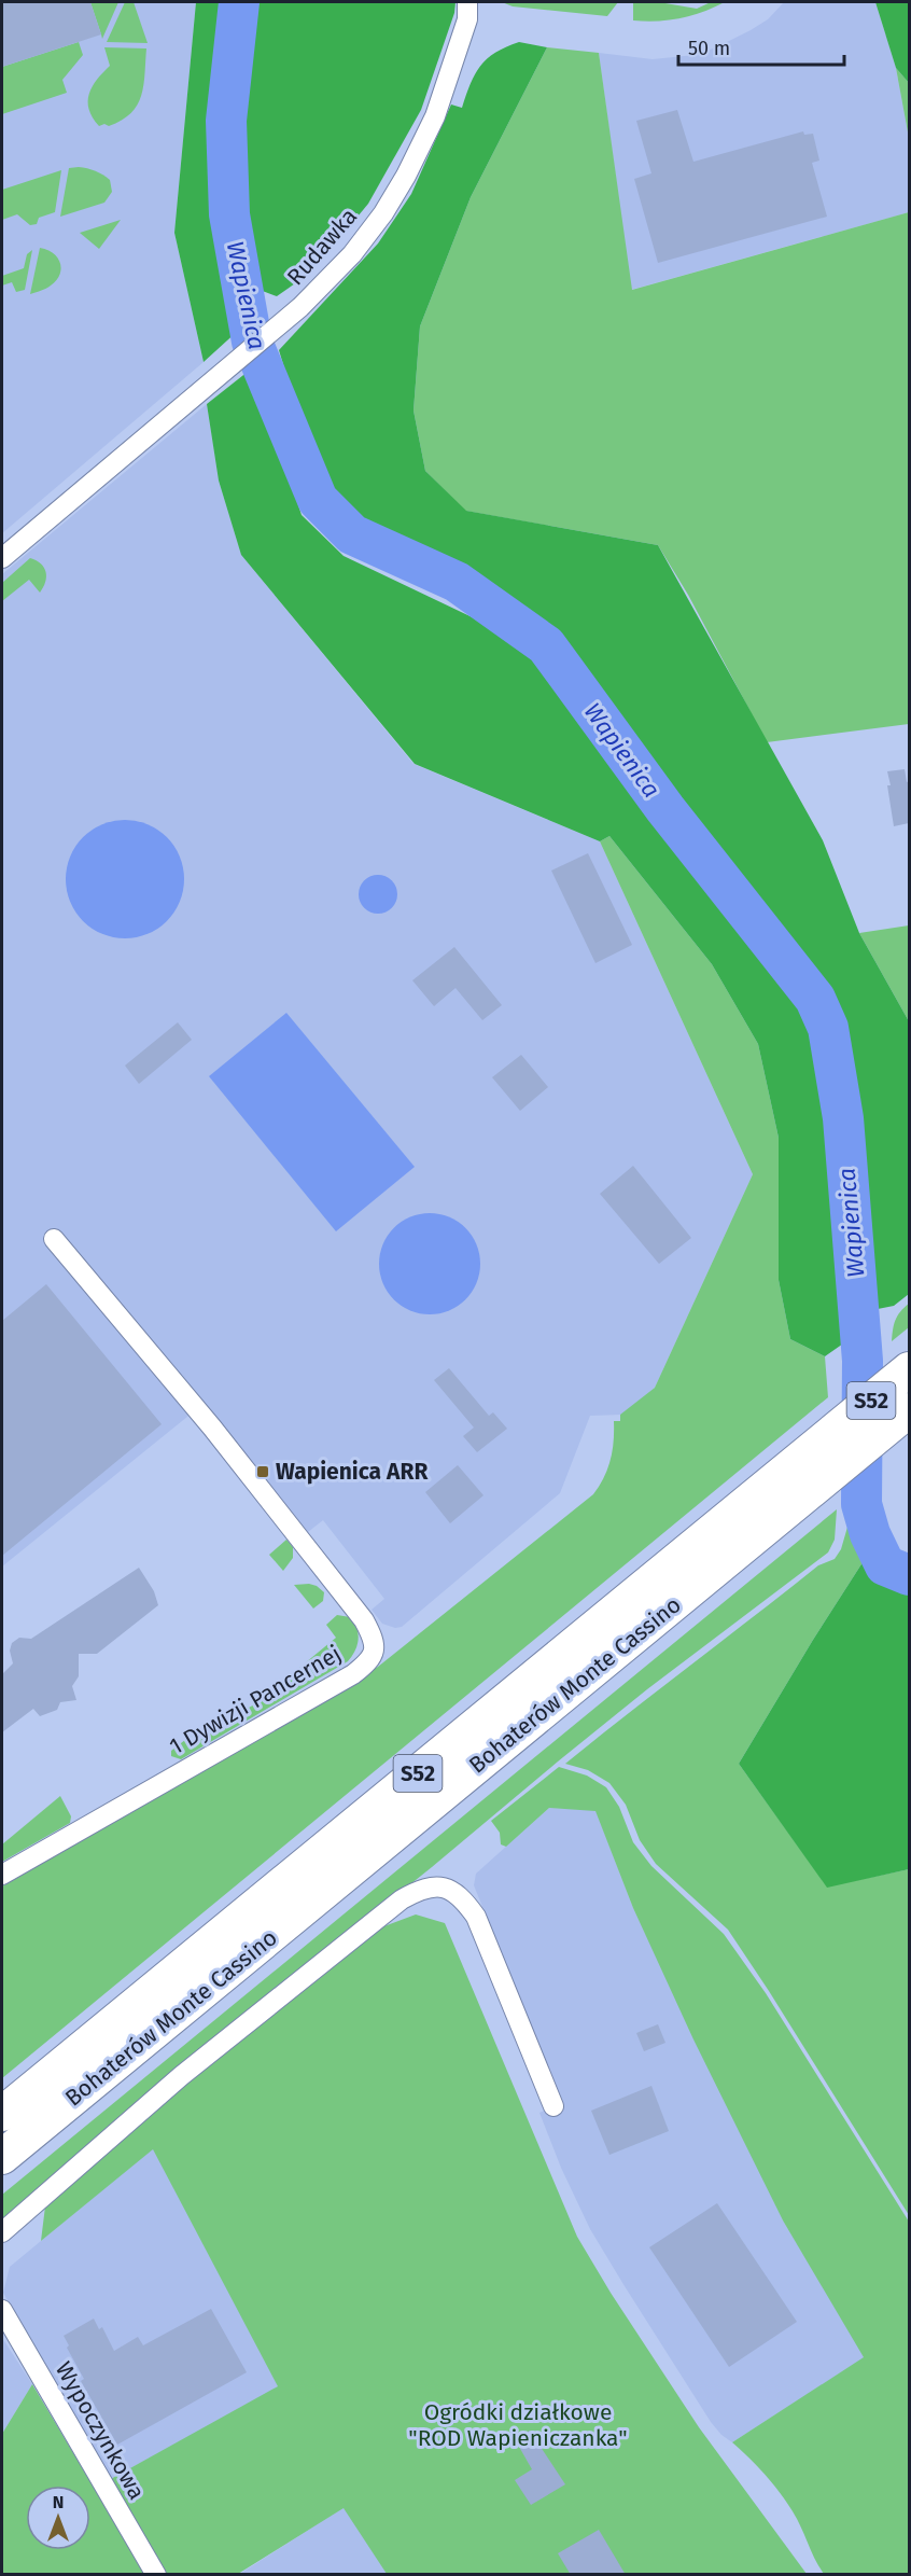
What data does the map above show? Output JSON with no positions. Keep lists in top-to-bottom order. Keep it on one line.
{"streets":{"highway":["S52","Bohaterów Monte Cassino"],"street":["Rudawka","1 Dywizji Pancernej","Wypoczynkowa"]},"water":["Wapienica"],"parks":["Ogródki działkowe \"ROD Wapieniczanka\""],"places":{"transit":["Wapienica ARR"]},"scale_bar":"50 m","north":"top"}
